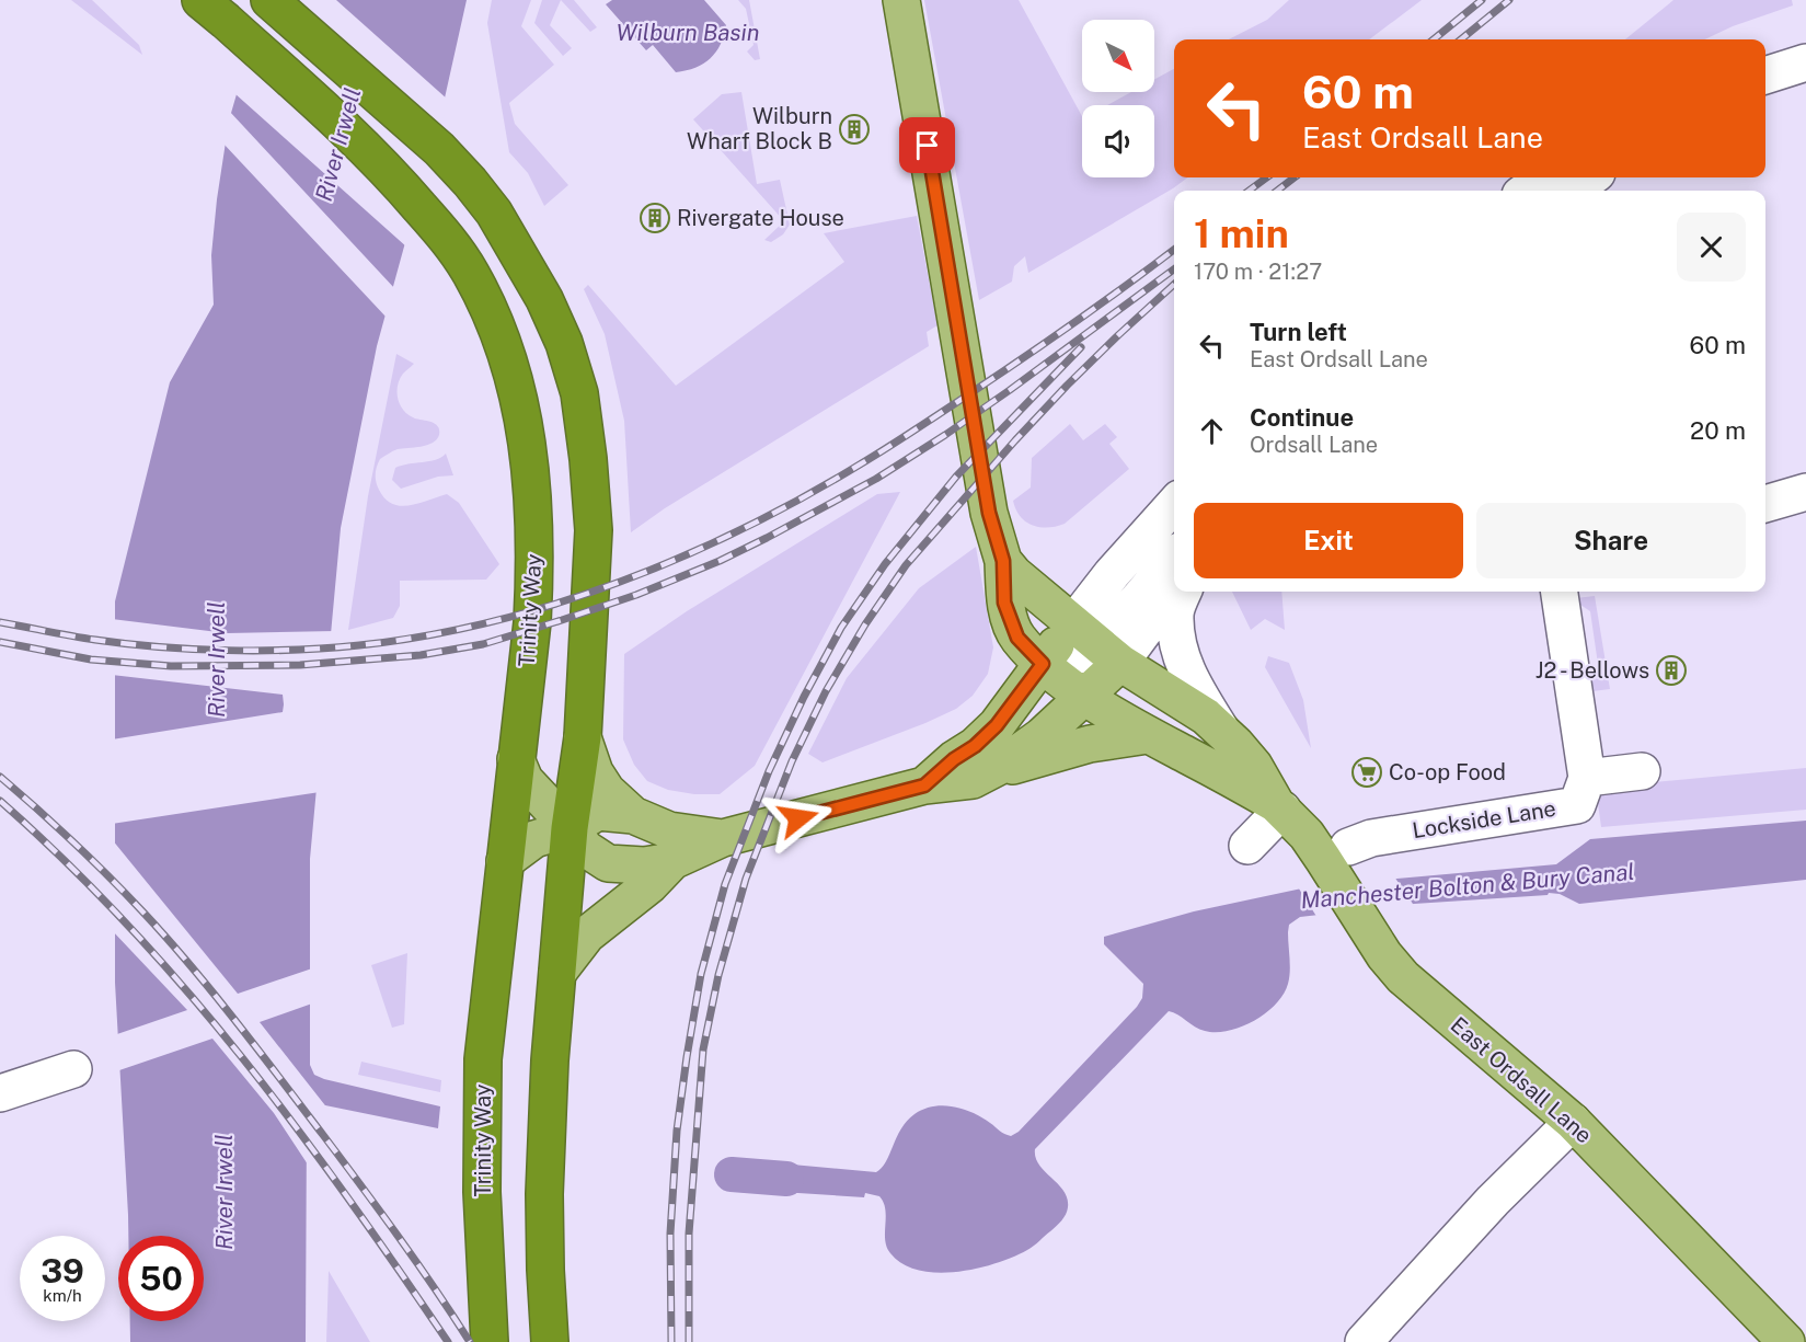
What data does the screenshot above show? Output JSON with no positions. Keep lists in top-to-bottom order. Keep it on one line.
{"streets":{"highway":["Trinity Way"],"main road":["East Ordsall Lane"],"street":["Lockside Lane"]},"crossings":[["Lockside Lane","East Ordsall Lane"]],"water":["Wilburn Basin","River Irwell","Manchester Bolton & Bury Canal"],"places":{"building":["Wilburn Wharf Block B","Rivergate House","J2 - Bellows"],"supermarket":["Co-op Food"]},"north":"bottom right","page":{"turn":["60 m","East Ordsall Lane"],"heading":["1 min","170 m · 21:27"],"list":[{"name":"Turn left","note":"East Ordsall Lane","value":"60 m"},{"name":"Continue","note":"Ordsall Lane","value":"20 m"}],"buttons":["Exit","Share"],"speed":"39 km/h","limit":"50"}}
